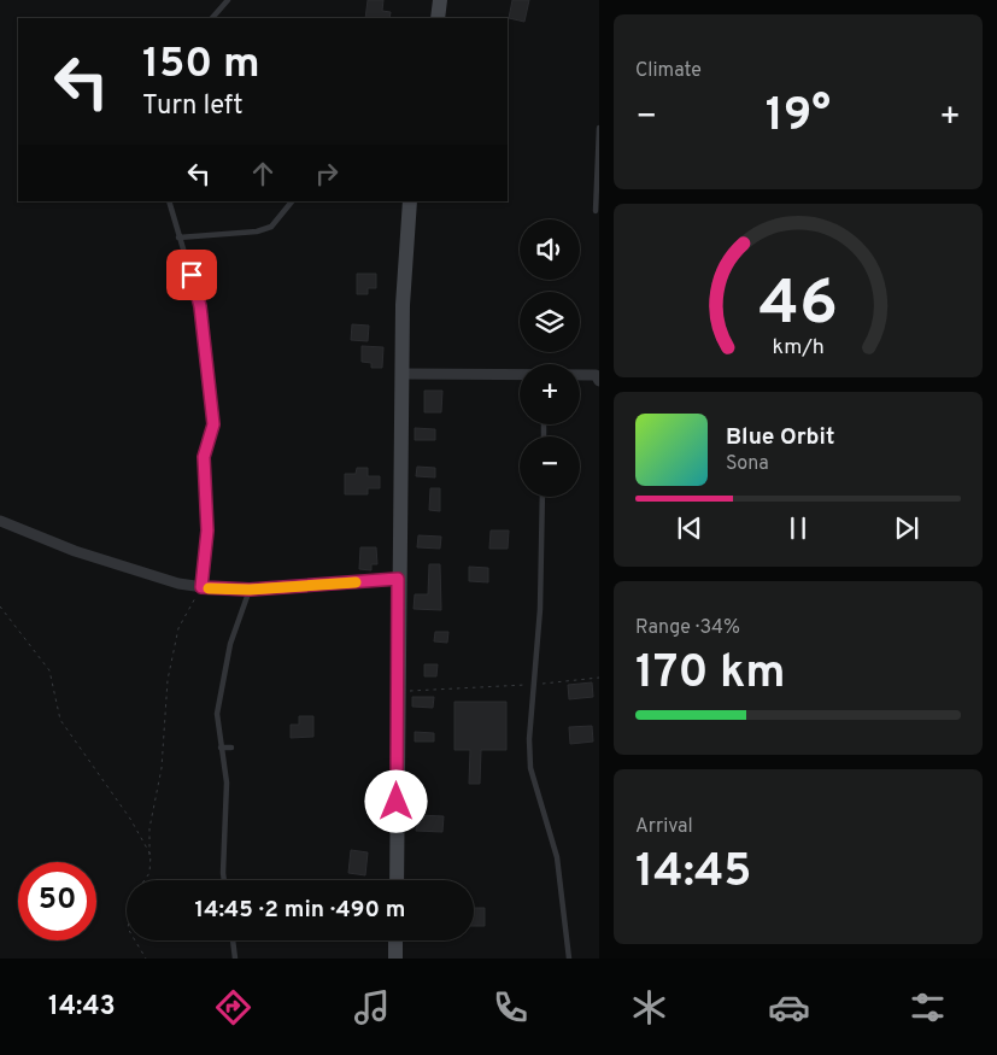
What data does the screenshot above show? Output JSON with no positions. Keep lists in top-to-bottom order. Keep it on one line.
{"page":{"tile":["Climate",["Range · 34%","170 km"],["Arrival","14:45"]],"turn":["150 m","Turn left"],"heat":["−","19°","+"],"map_buttons":["+","−"],"song":["Blue Orbit","Sona"],"limit":"50","trip":"14:45 · 2 min · 490 m","tabs":"14:43","gauge":["46","km/h"]}}
